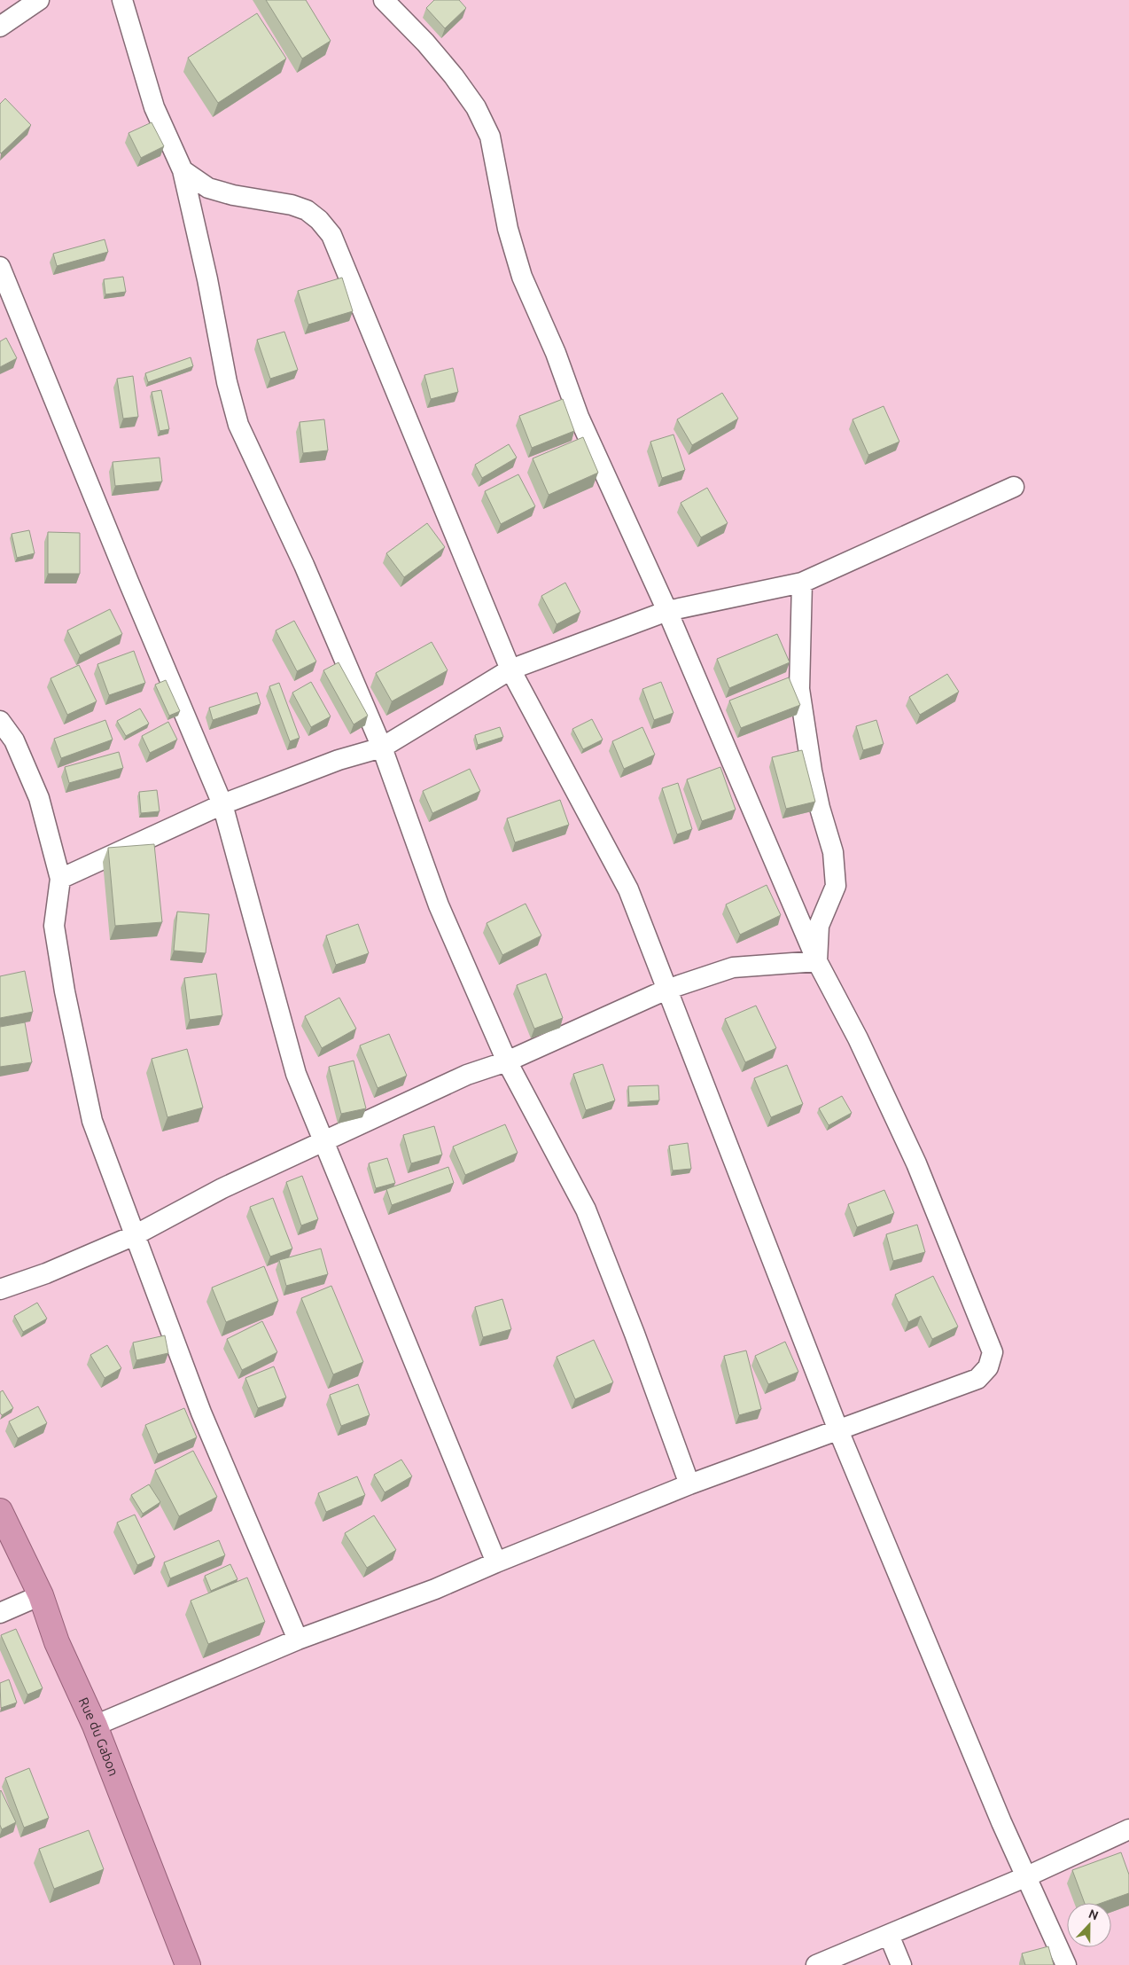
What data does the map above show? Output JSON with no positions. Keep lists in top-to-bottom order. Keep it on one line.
{"streets":{"highway":["Rue du Gabon"]},"north":"top"}
